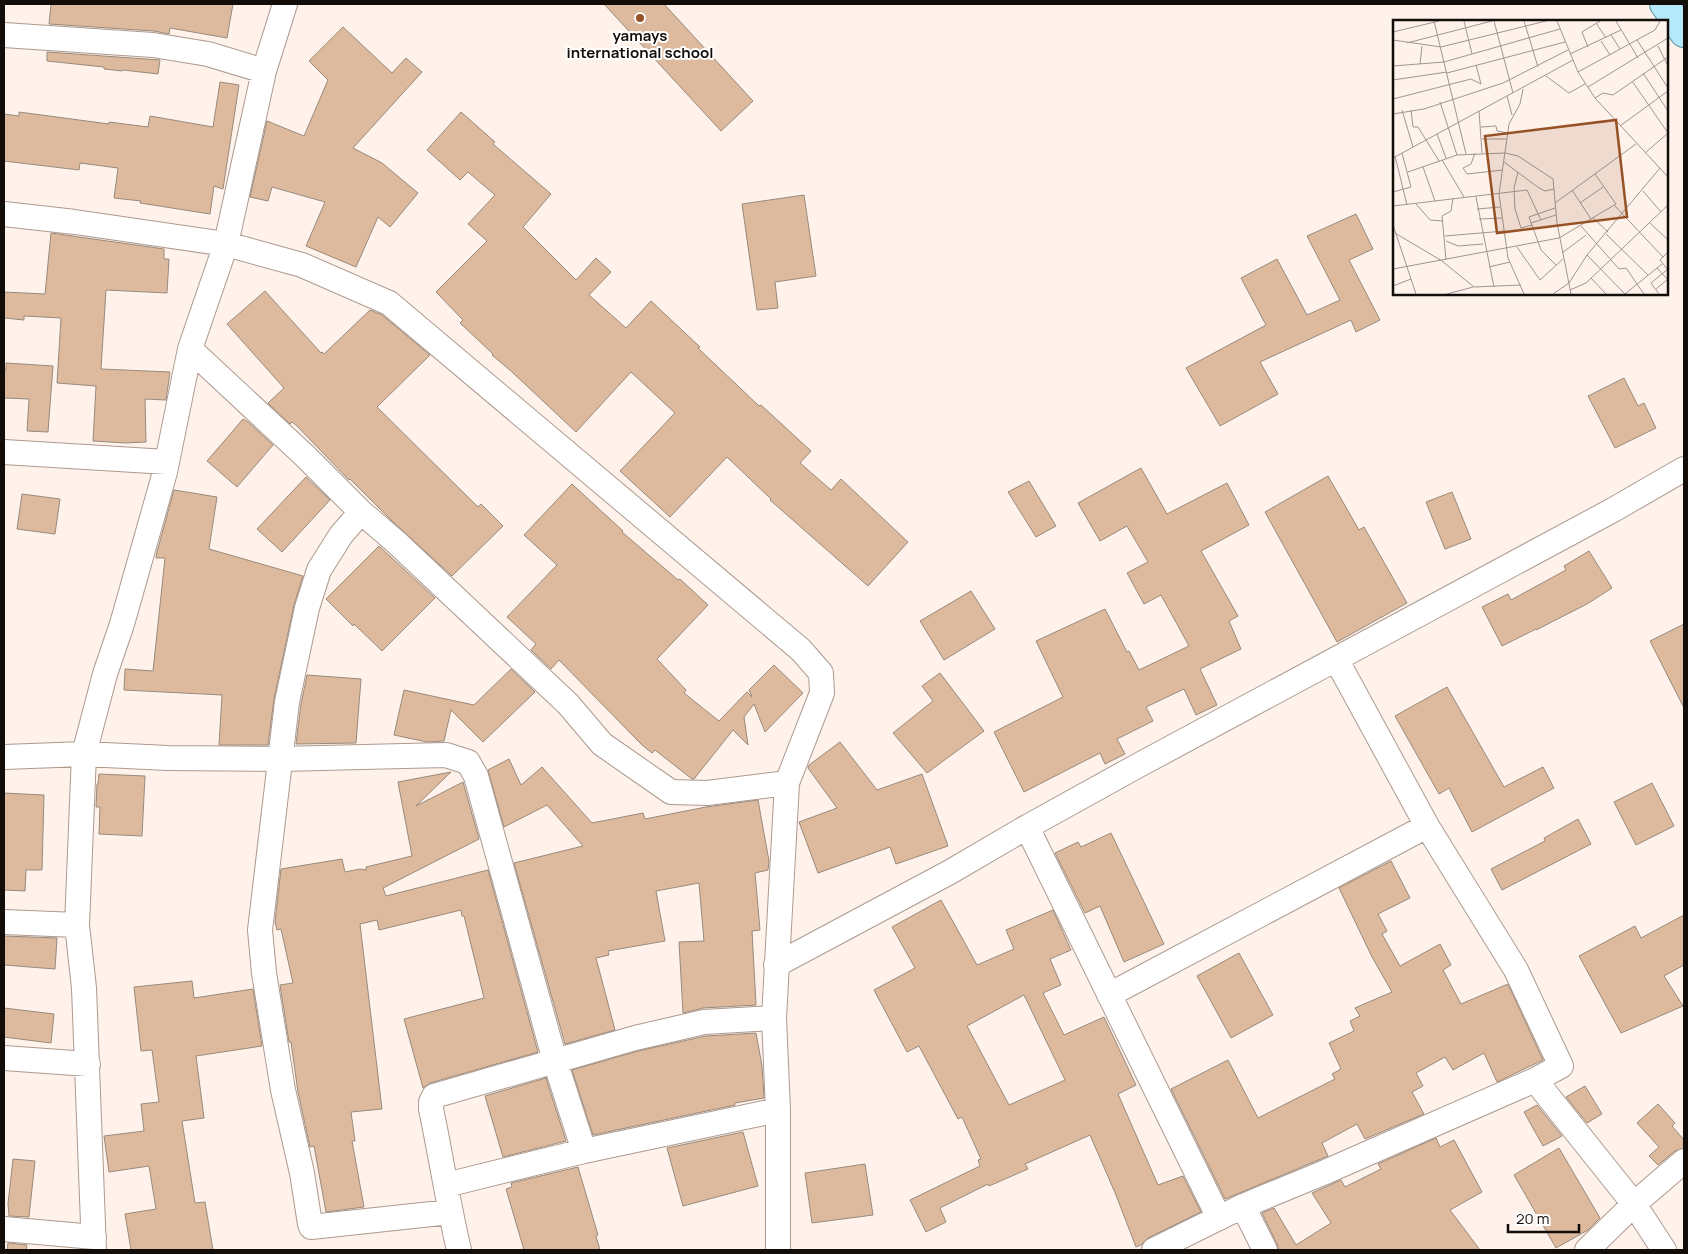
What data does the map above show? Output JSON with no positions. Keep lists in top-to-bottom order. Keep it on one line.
{"places":["yamays international school"],"scale_bar":"20 m"}
